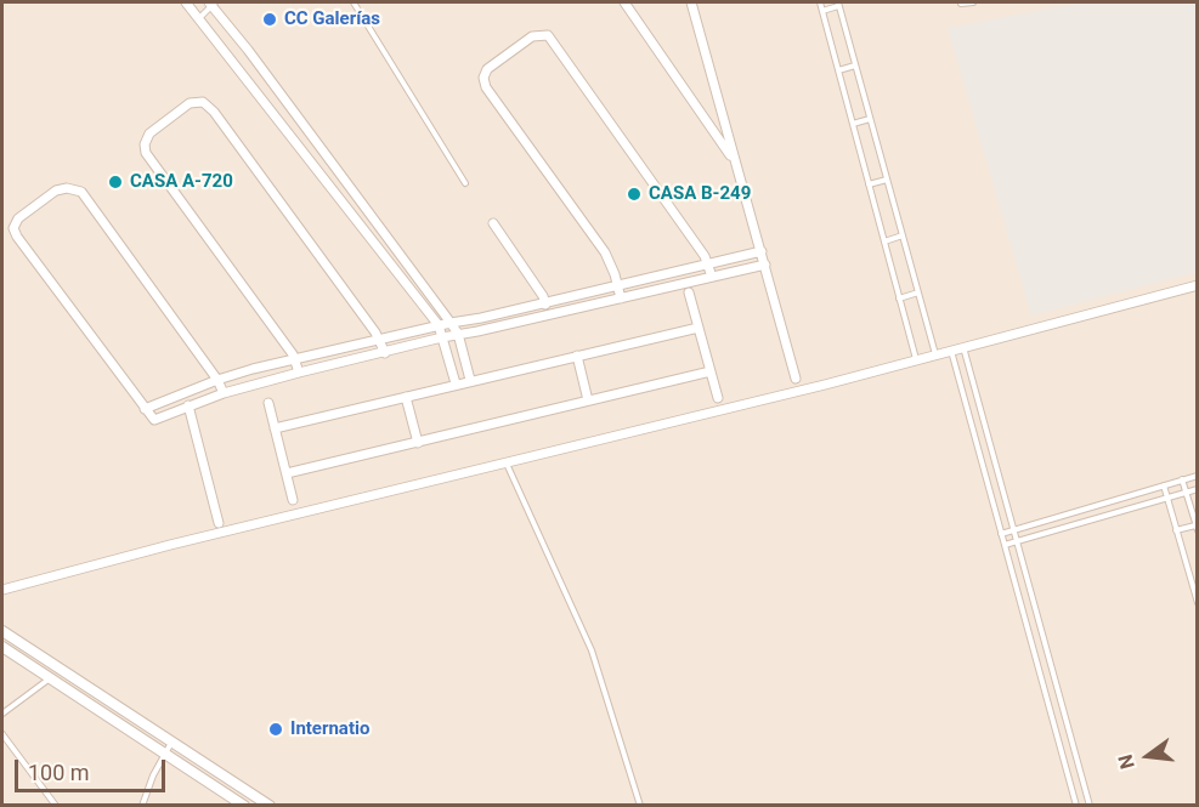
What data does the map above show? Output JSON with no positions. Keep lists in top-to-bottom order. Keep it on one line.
{"places":["CC Galerías","CASA A-720","CASA B-249","Internatio"],"scale_bar":"100 m","north":"left"}
